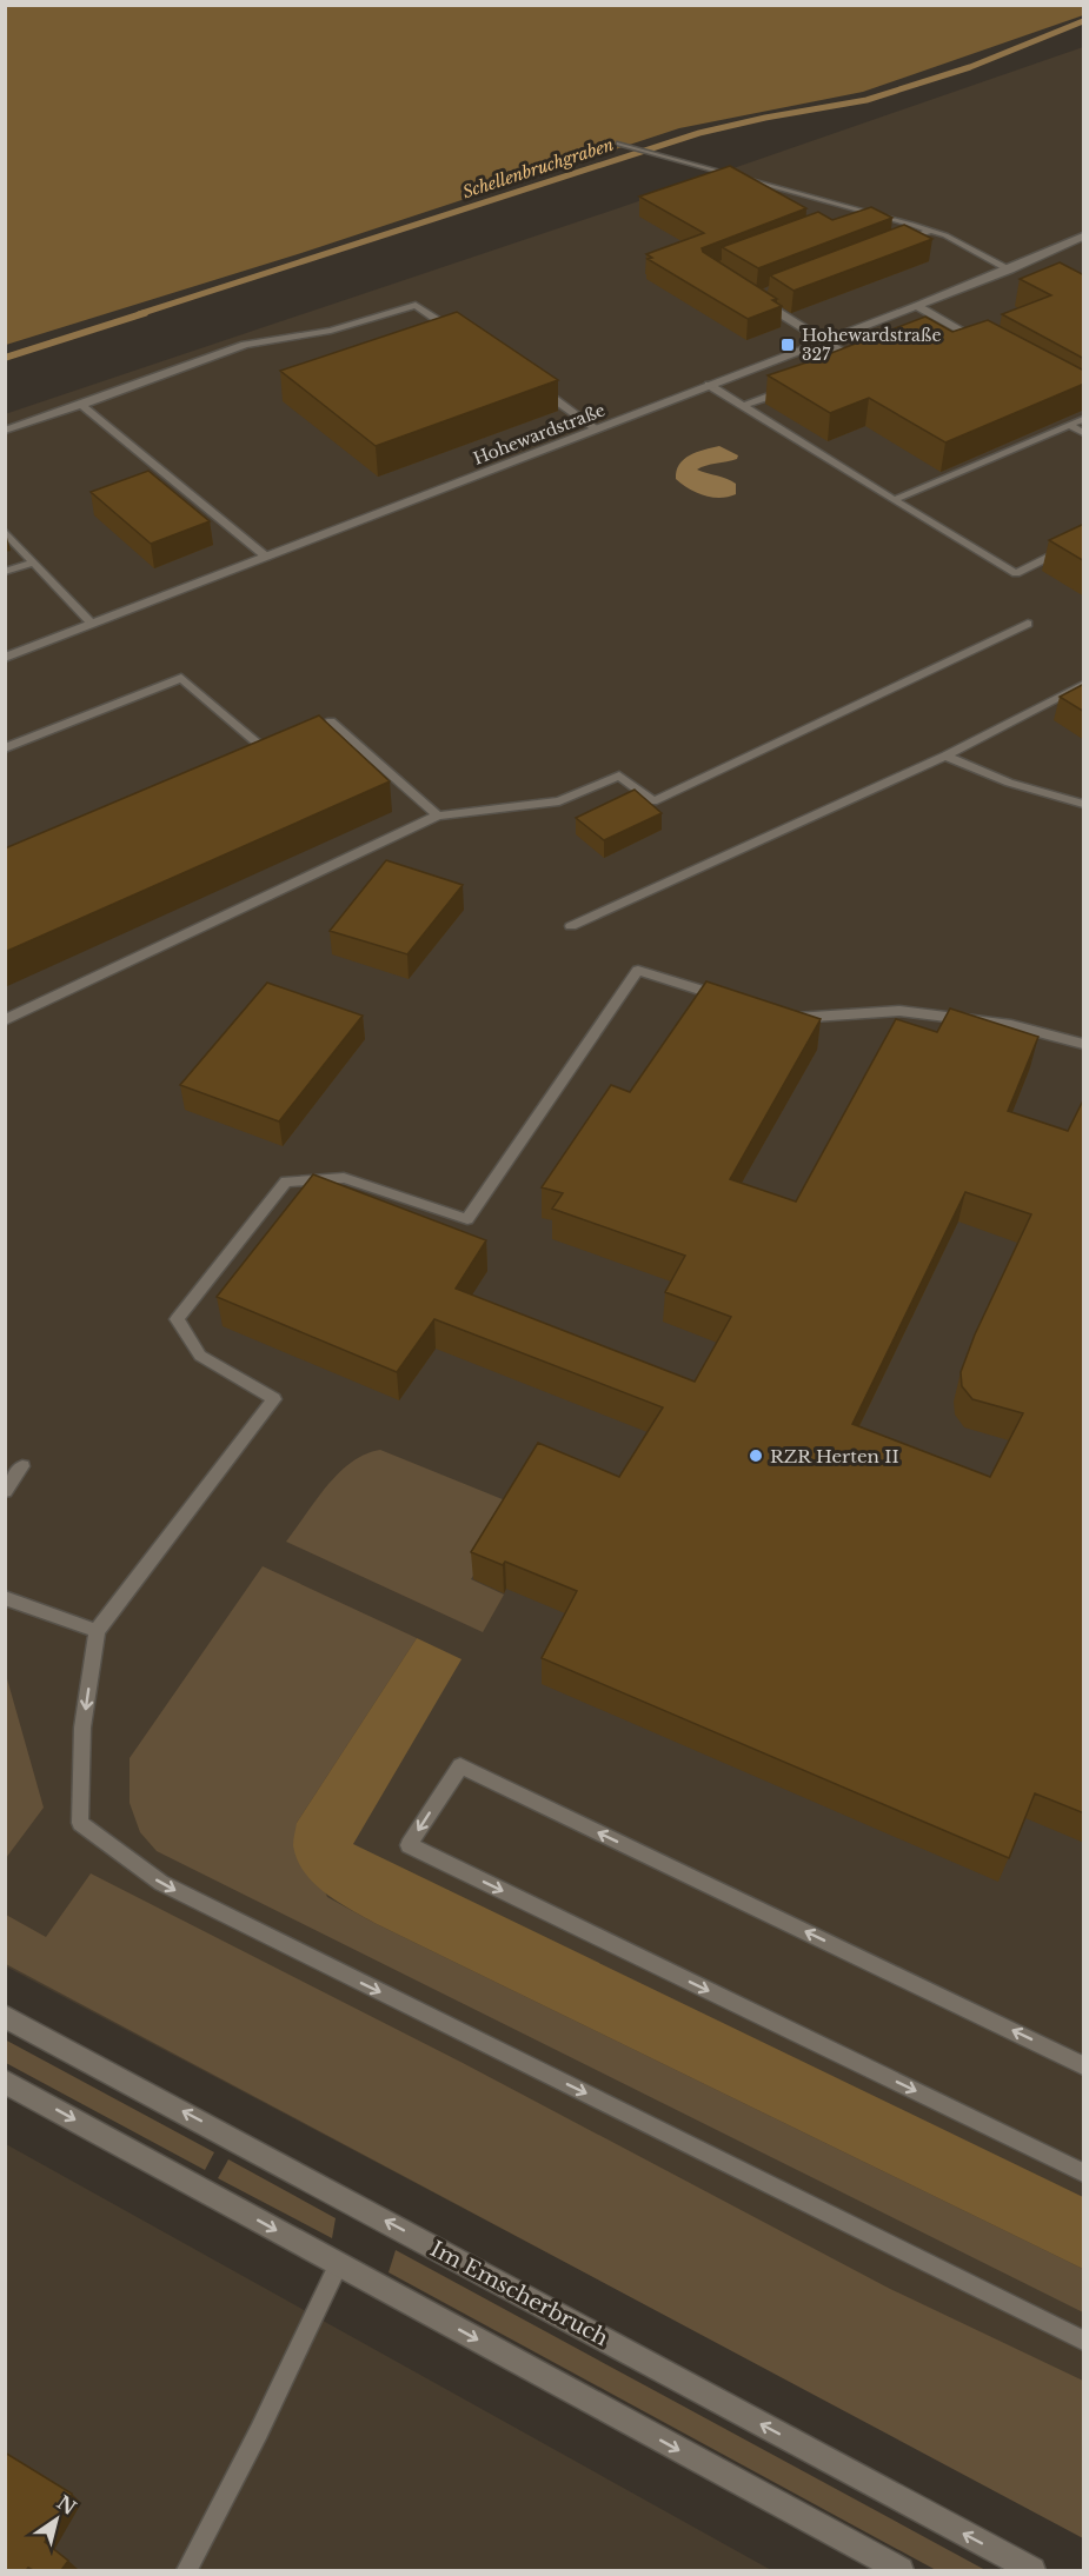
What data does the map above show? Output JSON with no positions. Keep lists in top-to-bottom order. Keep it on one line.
{"streets":{"street":["Hohewardstraße","Im Emscherbruch"]},"water":["Schellenbruchgraben"],"places":{"transit":["Hohewardstraße 327"],"other":["RZR Herten II"]},"north":"top right"}
